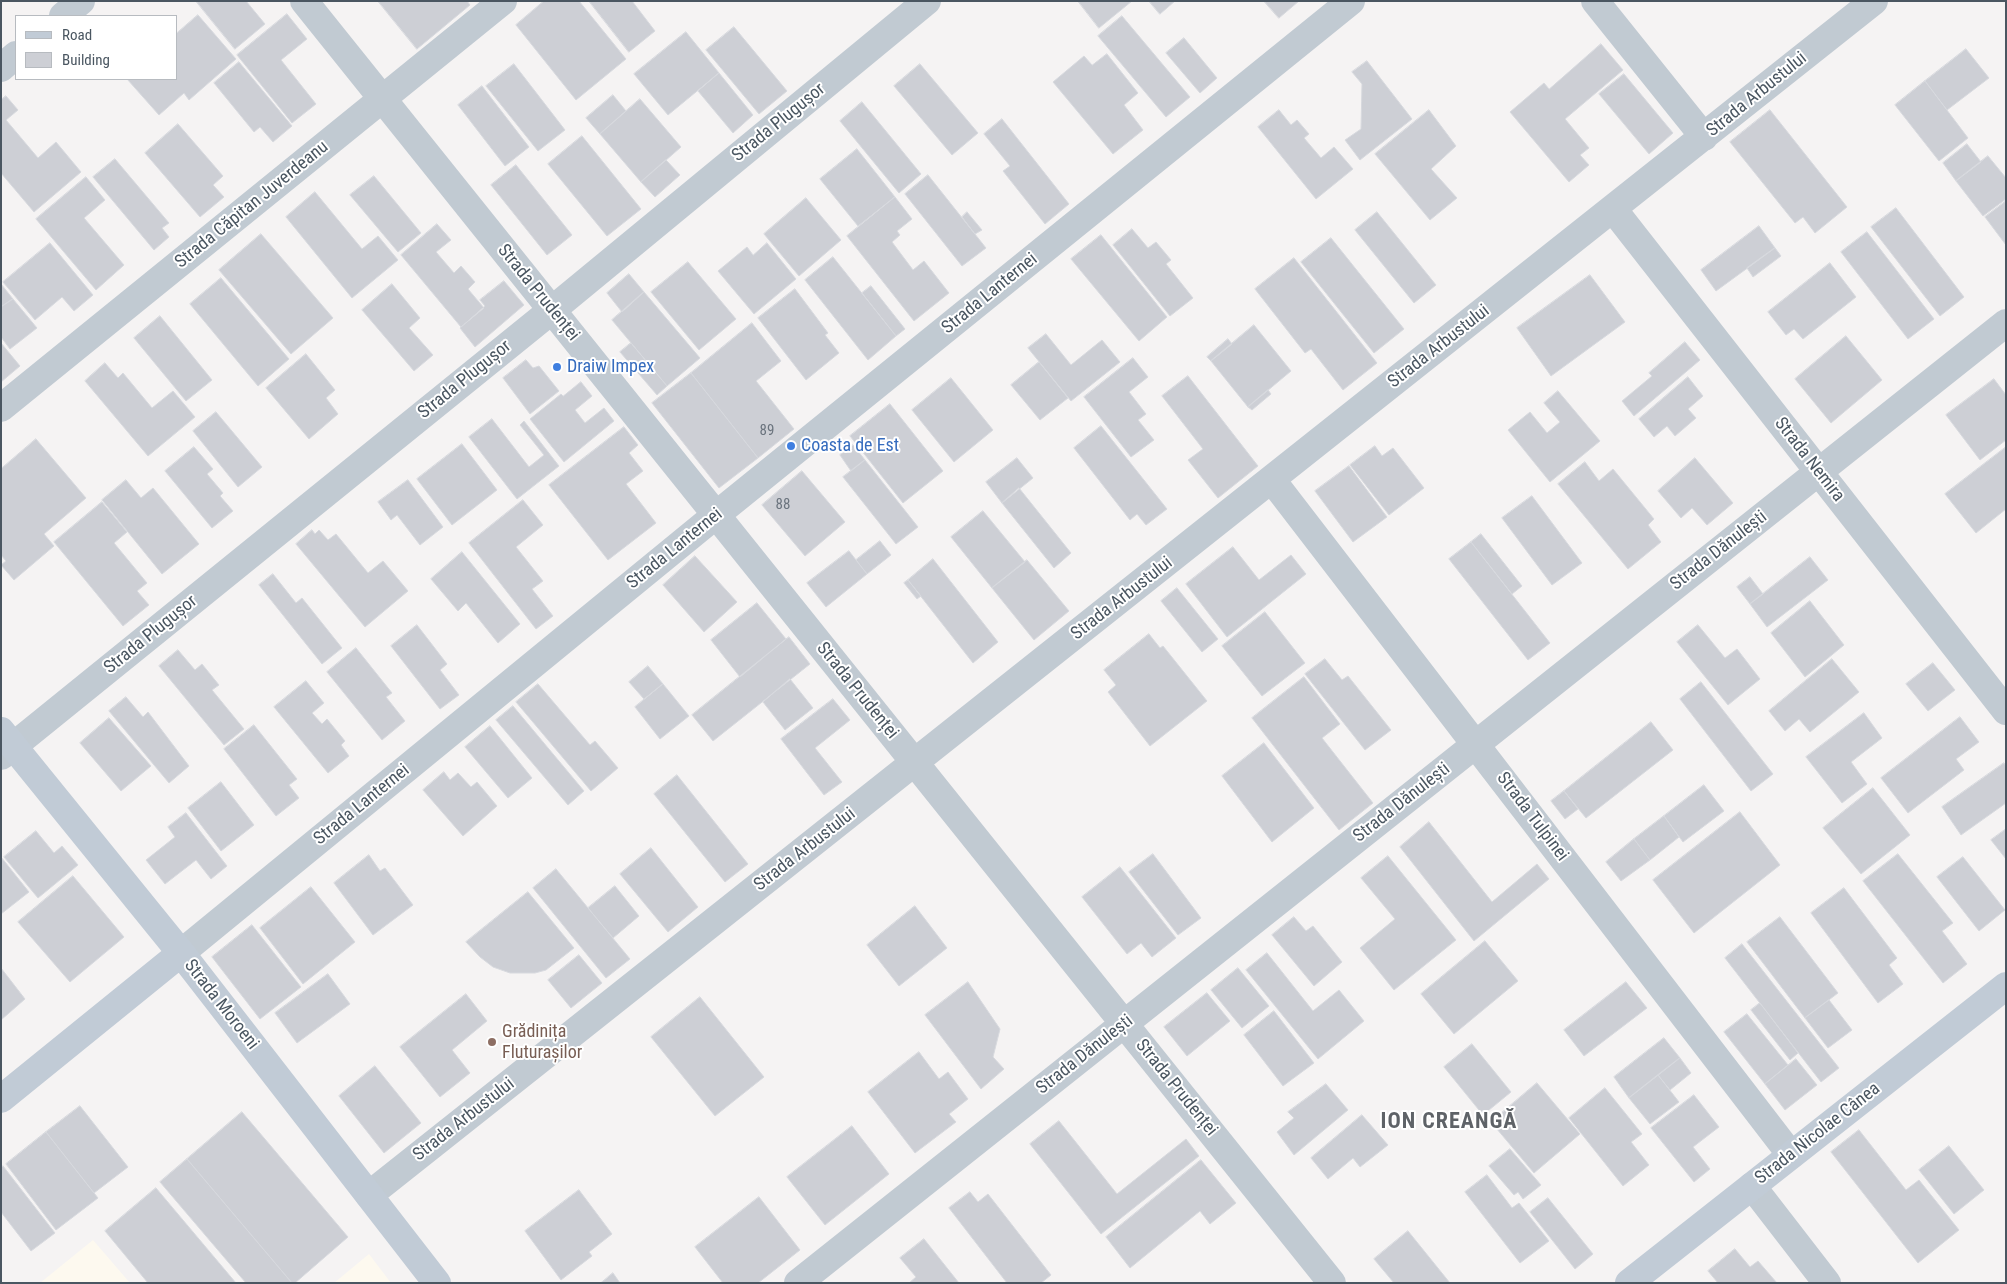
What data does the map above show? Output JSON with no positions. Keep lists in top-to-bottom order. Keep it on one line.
{"streets":{"street":["Strada Arbustului","Strada Plugușor","Strada Căpitan Juverdeanu","Strada Prudenței","Strada Lanternei","Strada Nemira","Strada Dănulești","Strada Tulpinei","Strada Moroeni","Strada Nicolae Cânea"]},"crossings":[["Strada Arbustului","Strada Prudenței"],["Strada Arbustului","Strada Nemira"],["Strada Arbustului","Strada Tulpinei"],["Strada Arbustului","Strada Moroeni"],["Strada Plugușor","Strada Prudenței"],["Strada Plugușor","Strada Moroeni"],["Strada Căpitan Juverdeanu","Strada Prudenței"],["Strada Prudenței","Strada Lanternei"],["Strada Prudenței","Strada Dănulești"],["Strada Lanternei","Strada Moroeni"],["Strada Nemira","Strada Dănulești"],["Strada Dănulești","Strada Tulpinei"],["Strada Tulpinei","Strada Nicolae Cânea"]],"districts":["ION CREANGĂ"],"places":["Draiw Impex","Coasta de Est","Grădinița Fluturașilor"],"house_numbers":["89","88"],"legend":["Road","Building"]}
